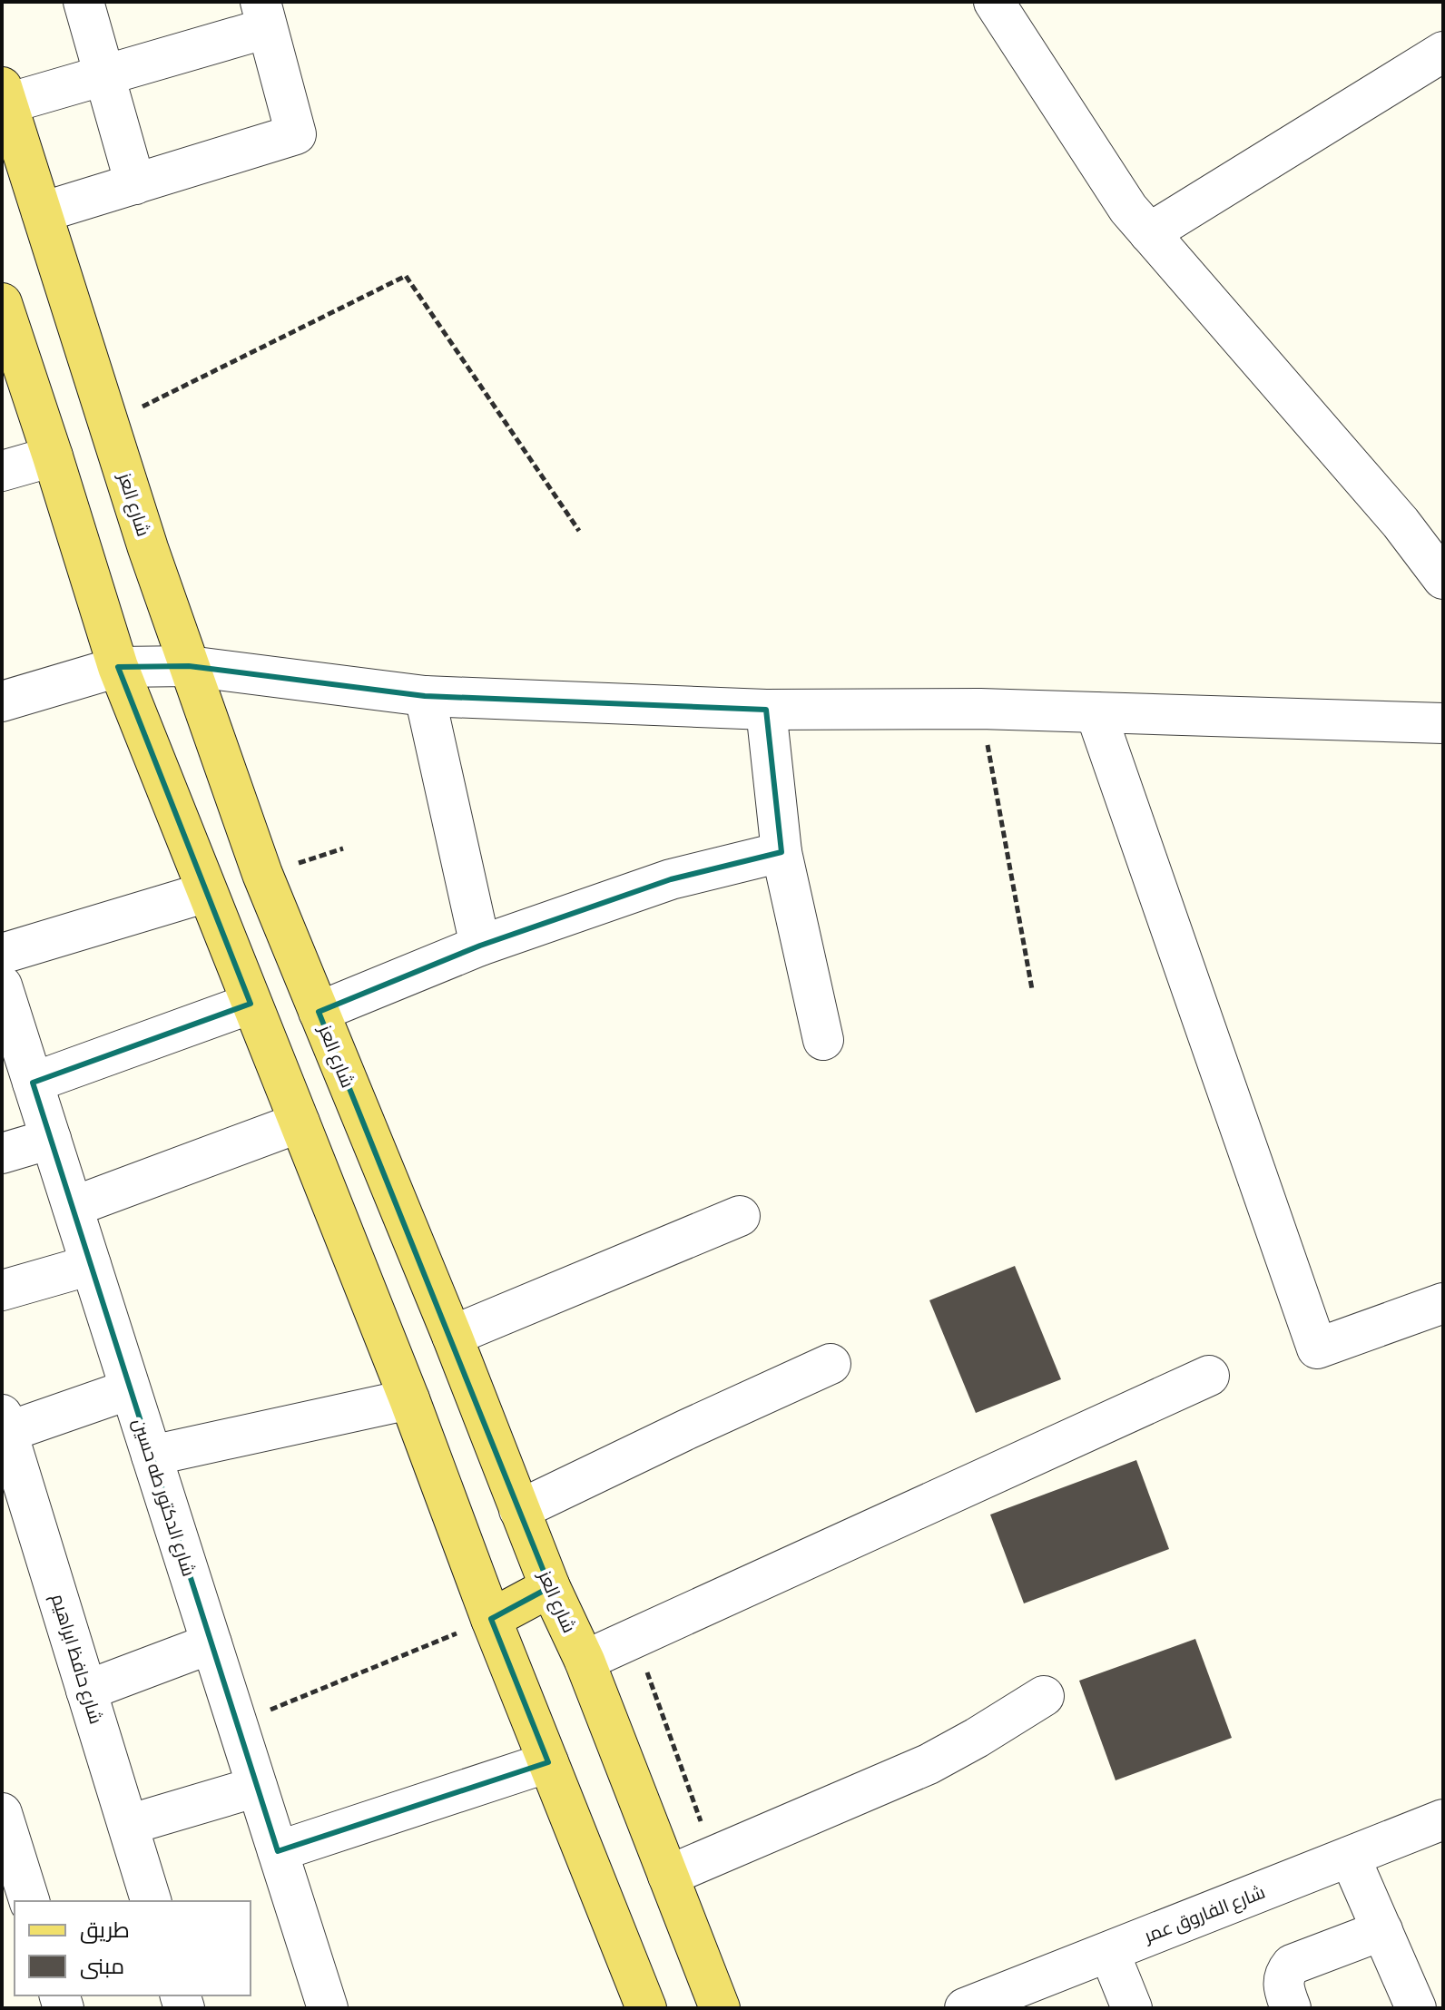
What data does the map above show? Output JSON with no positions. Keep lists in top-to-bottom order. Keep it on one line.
{"streets":{"main road":["شارع العز"],"street":["شارع الدكتور طه حسين","شارع حافظ ابراهيم","شارع الفاروق عمر"]},"legend":["طريق","مبنى"]}
